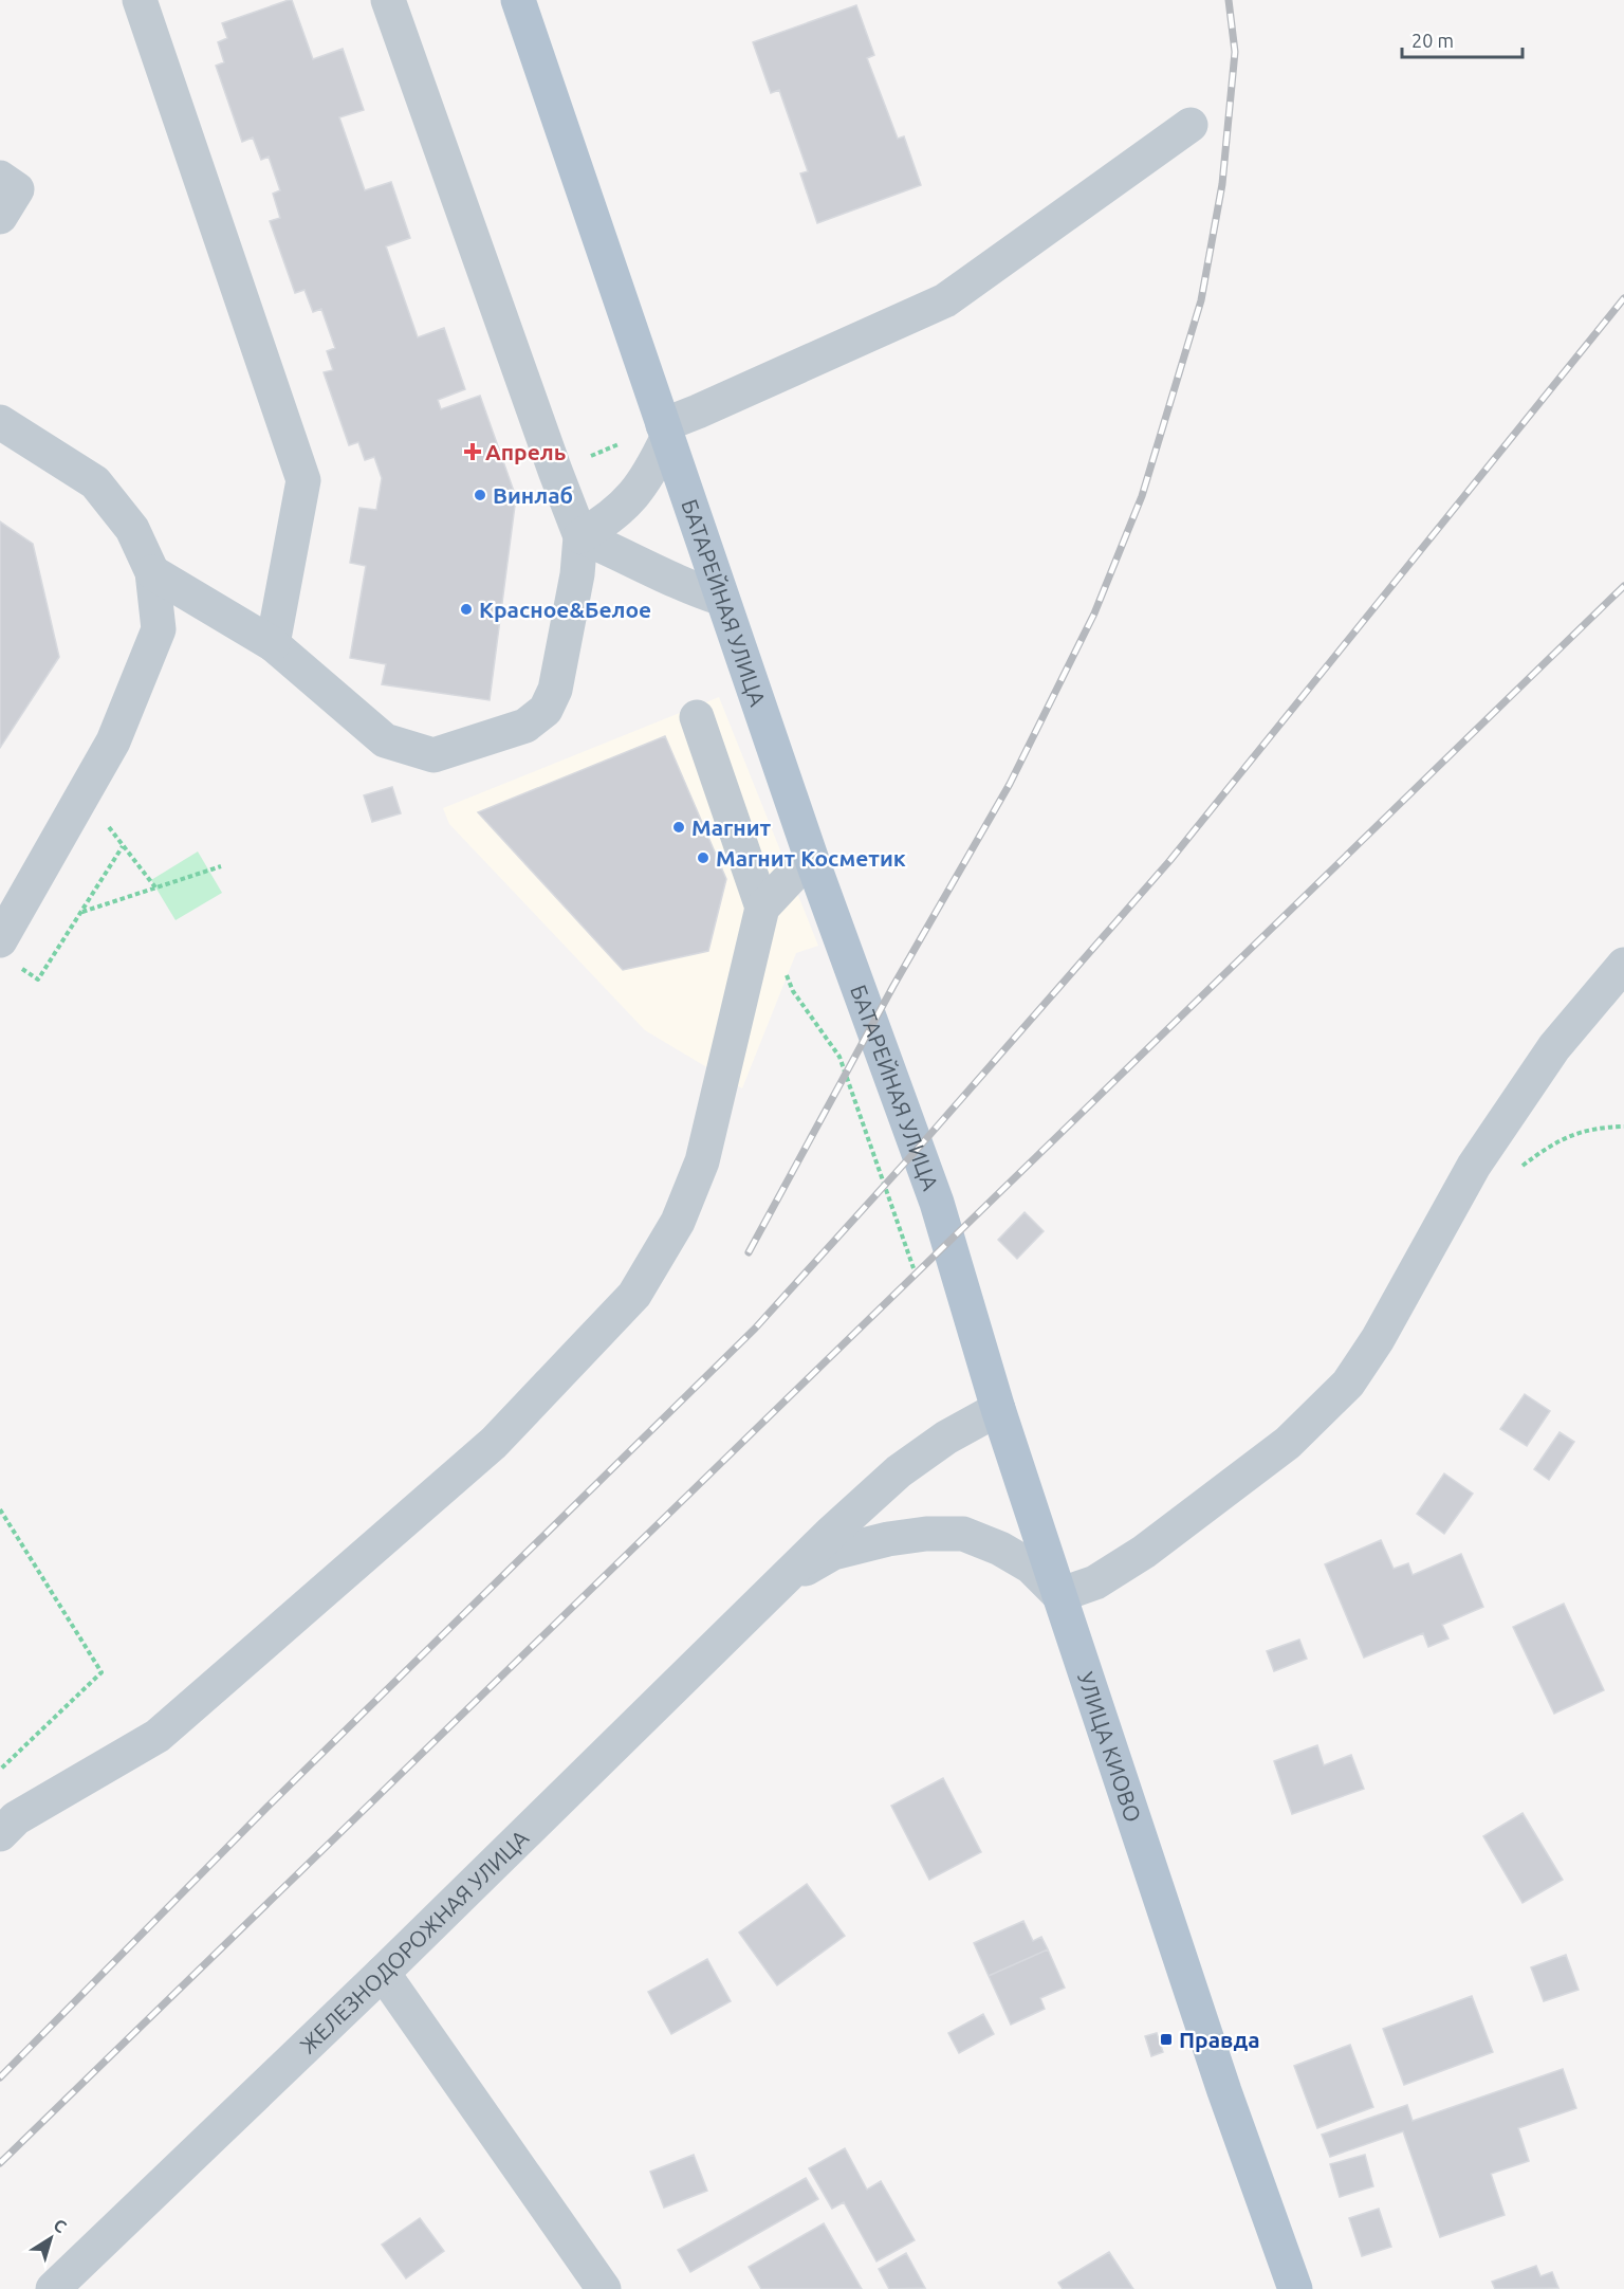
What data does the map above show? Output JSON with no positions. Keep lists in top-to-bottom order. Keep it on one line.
{"streets":{"main road":["БАТАРЕЙНАЯ УЛИЦА","УЛИЦА КИОВО"],"street":["ЖЕЛЕЗНОДОРОЖНАЯ УЛИЦА"]},"crossings":[["БАТАРЕЙНАЯ УЛИЦА","УЛИЦА КИОВО"],["УЛИЦА КИОВО","ЖЕЛЕЗНОДОРОЖНАЯ УЛИЦА"]],"places":{"health":["Апрель"],"other":["Винлаб","Красное&Белое","Магнит","Магнит Косметик"],"transit":["Правда"]},"scale_bar":"20 m","north":"top right"}
